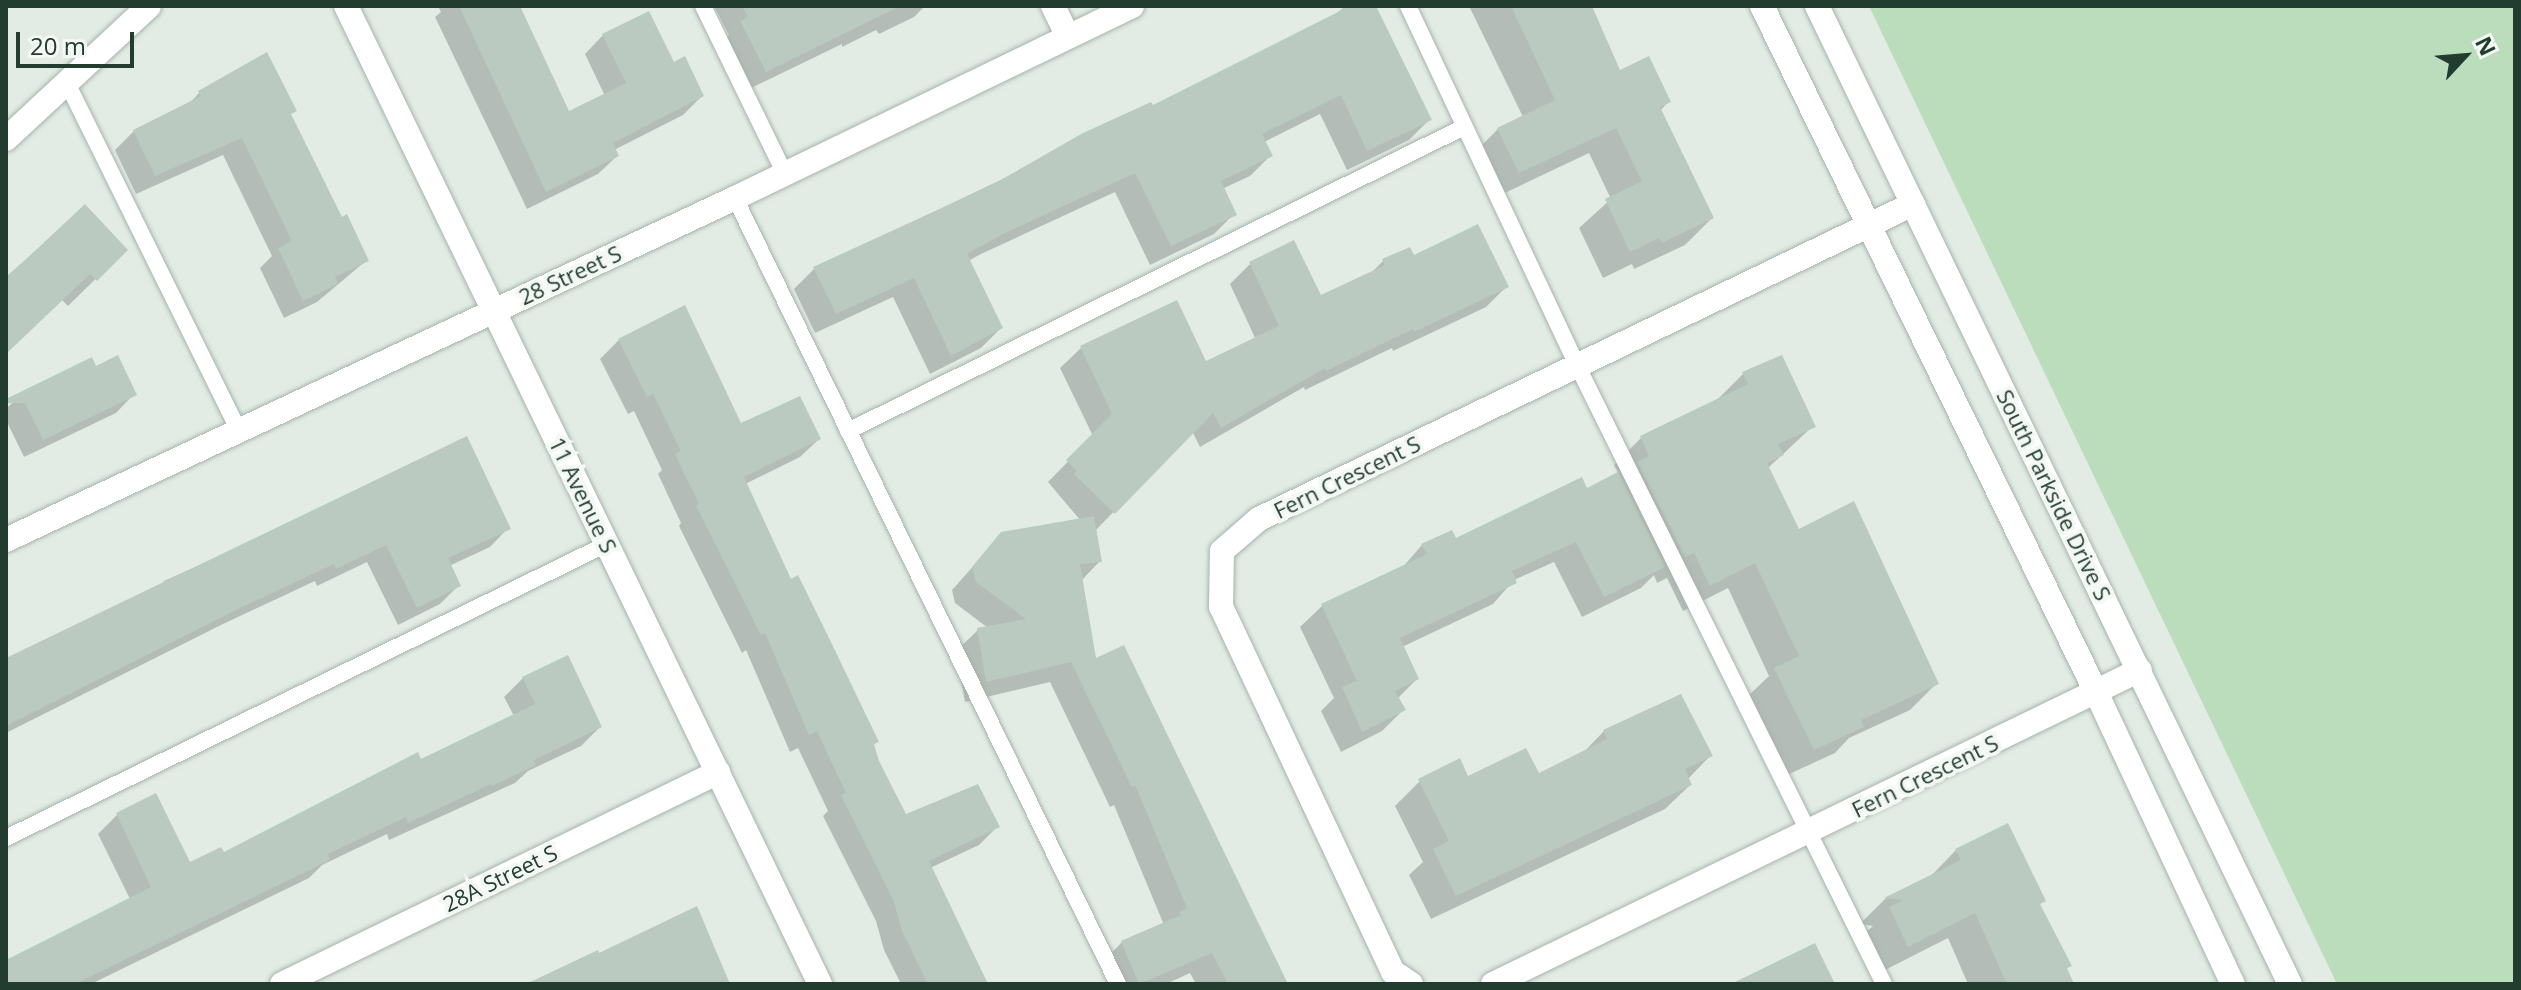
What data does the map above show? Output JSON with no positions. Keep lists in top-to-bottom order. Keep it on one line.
{"streets":{"street":["28 Street S","Fern Crescent S","11 Avenue S","South Parkside Drive S","28A Street S"]},"crossings":[["28 Street S","11 Avenue S"],["Fern Crescent S","South Parkside Drive S"],["11 Avenue S","28A Street S"]],"scale_bar":"20 m","north":"top right"}
